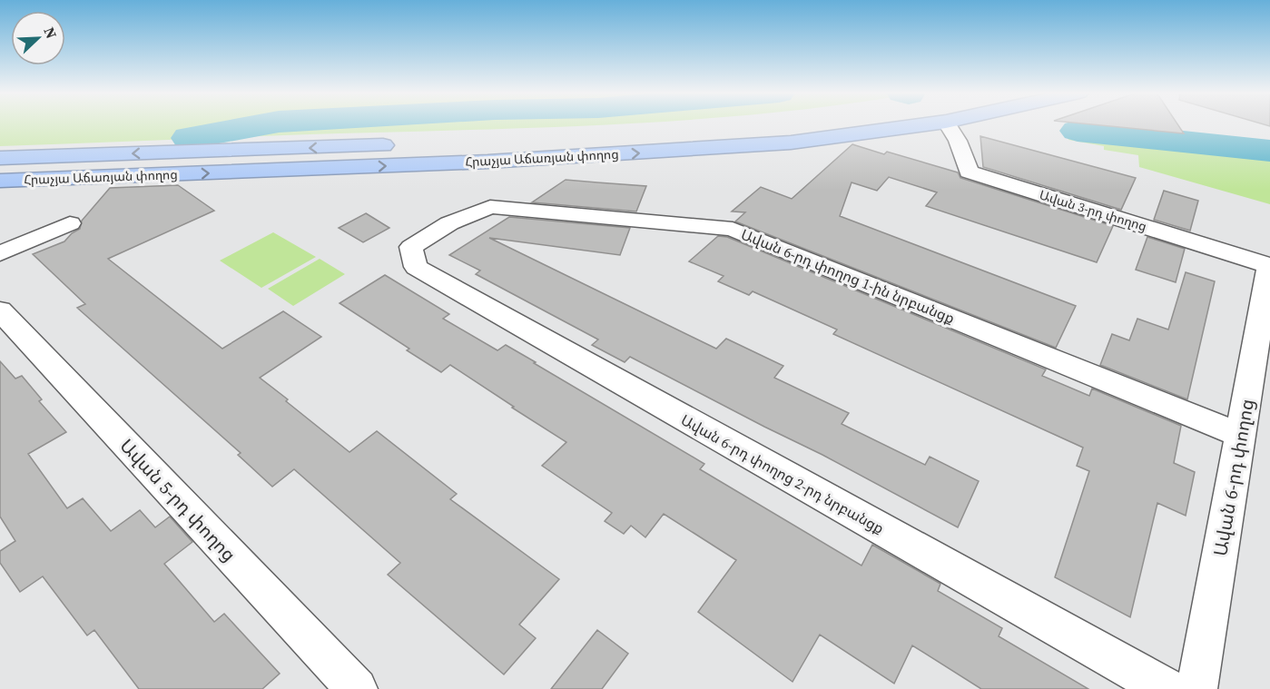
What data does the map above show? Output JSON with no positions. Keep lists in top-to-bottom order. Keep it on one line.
{"streets":{"highway":["Հրաչյա Աճառյան փողոց"],"street":["Ավան 3-րդ փողոց","Ավան 6-րդ փողոց 1-ին նրբանցք","Ավան 6-րդ փողոց 2-րդ նրբանցք","Ավան 6-րդ փողոց","Ավան 5-րդ փողոց"]},"crossings":[["Ավան 3-րդ փողոց","Ավան 6-րդ փողոց"],["Ավան 6-րդ փողոց 1-ին նրբանցք","Ավան 6-րդ փողոց 2-րդ նրբանցք"],["Ավան 6-րդ փողոց 1-ին նրբանցք","Ավան 6-րդ փողոց"]],"north":"top right"}
